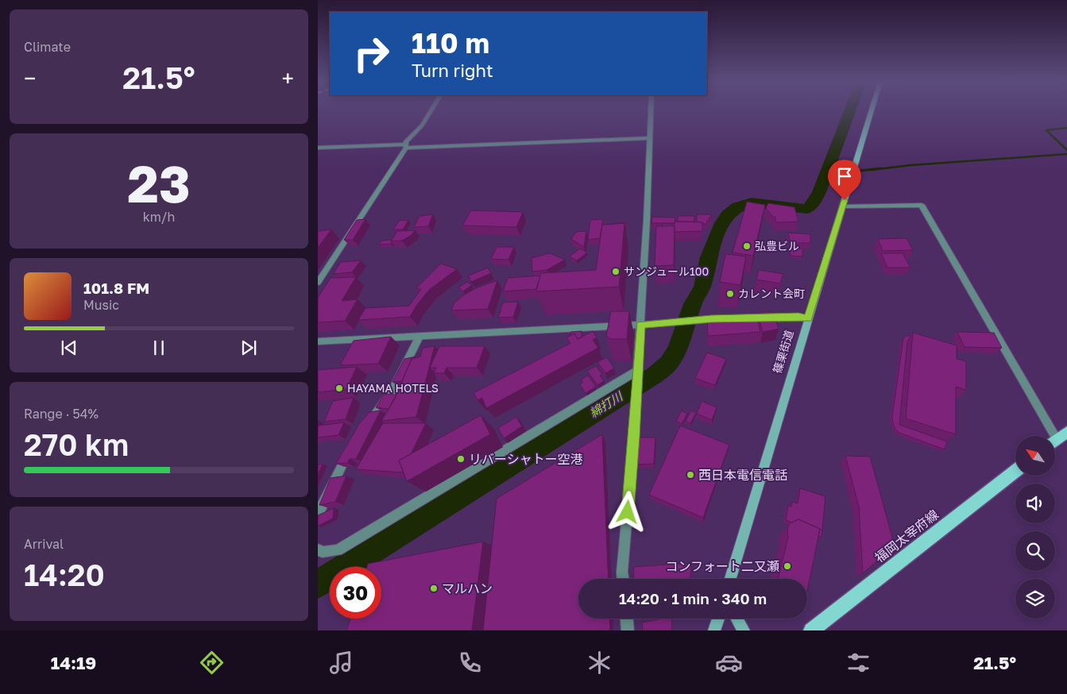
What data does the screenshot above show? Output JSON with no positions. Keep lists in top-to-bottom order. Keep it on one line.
{"streets":{"main road":["篠栗街道","福岡太宰府線"]},"water":["綿打川"],"places":["弘豊ビル","サンジュール100","カレント会町","HAYAMA HOTELS","リバーシャトー空港","西日本電信電話","コンフォート二又瀬","マルハン"],"north":"top left","page":{"tile":["Climate",["23","km/h"],["Range · 54%","270 km"],["Arrival","14:20"]],"turn":["110 m","Turn right"],"heat":["−","21.5°","+"],"song":["101.8 FM","Music"],"limit":"30","trip":"14:20 · 1 min · 340 m","tabs":["14:19","21.5°"]}}
